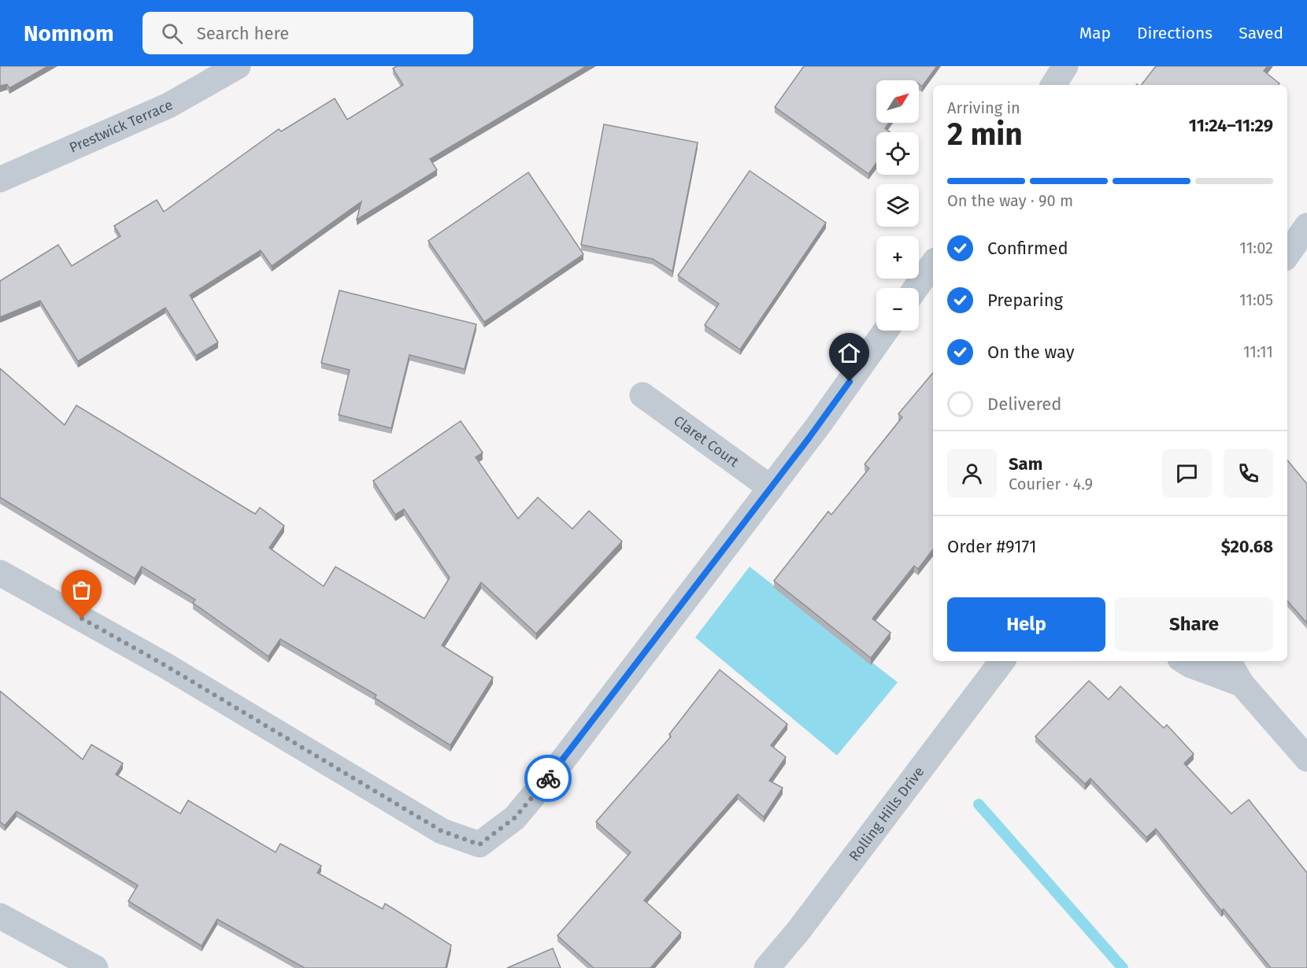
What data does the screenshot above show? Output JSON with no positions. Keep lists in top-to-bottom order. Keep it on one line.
{"streets":{"street":["Prestwick Terrace","Claret Court","Rolling Hills Drive"]},"north":"top right","page":{"header":"Nomnom","search":"Search here","nav":["Map","Directions","Saved"],"map_buttons":["+","−"],"heading":["2 min","Arriving in","11:24–11:29"],"panel":["Sam","Courier · 4.9","Order #9171","$20.68"],"bar":"On the way · 90 m","list":[["Confirmed","11:02"],["Preparing","11:05"],["On the way","11:11"],"Delivered"],"buttons":["Help","Share"]}}
